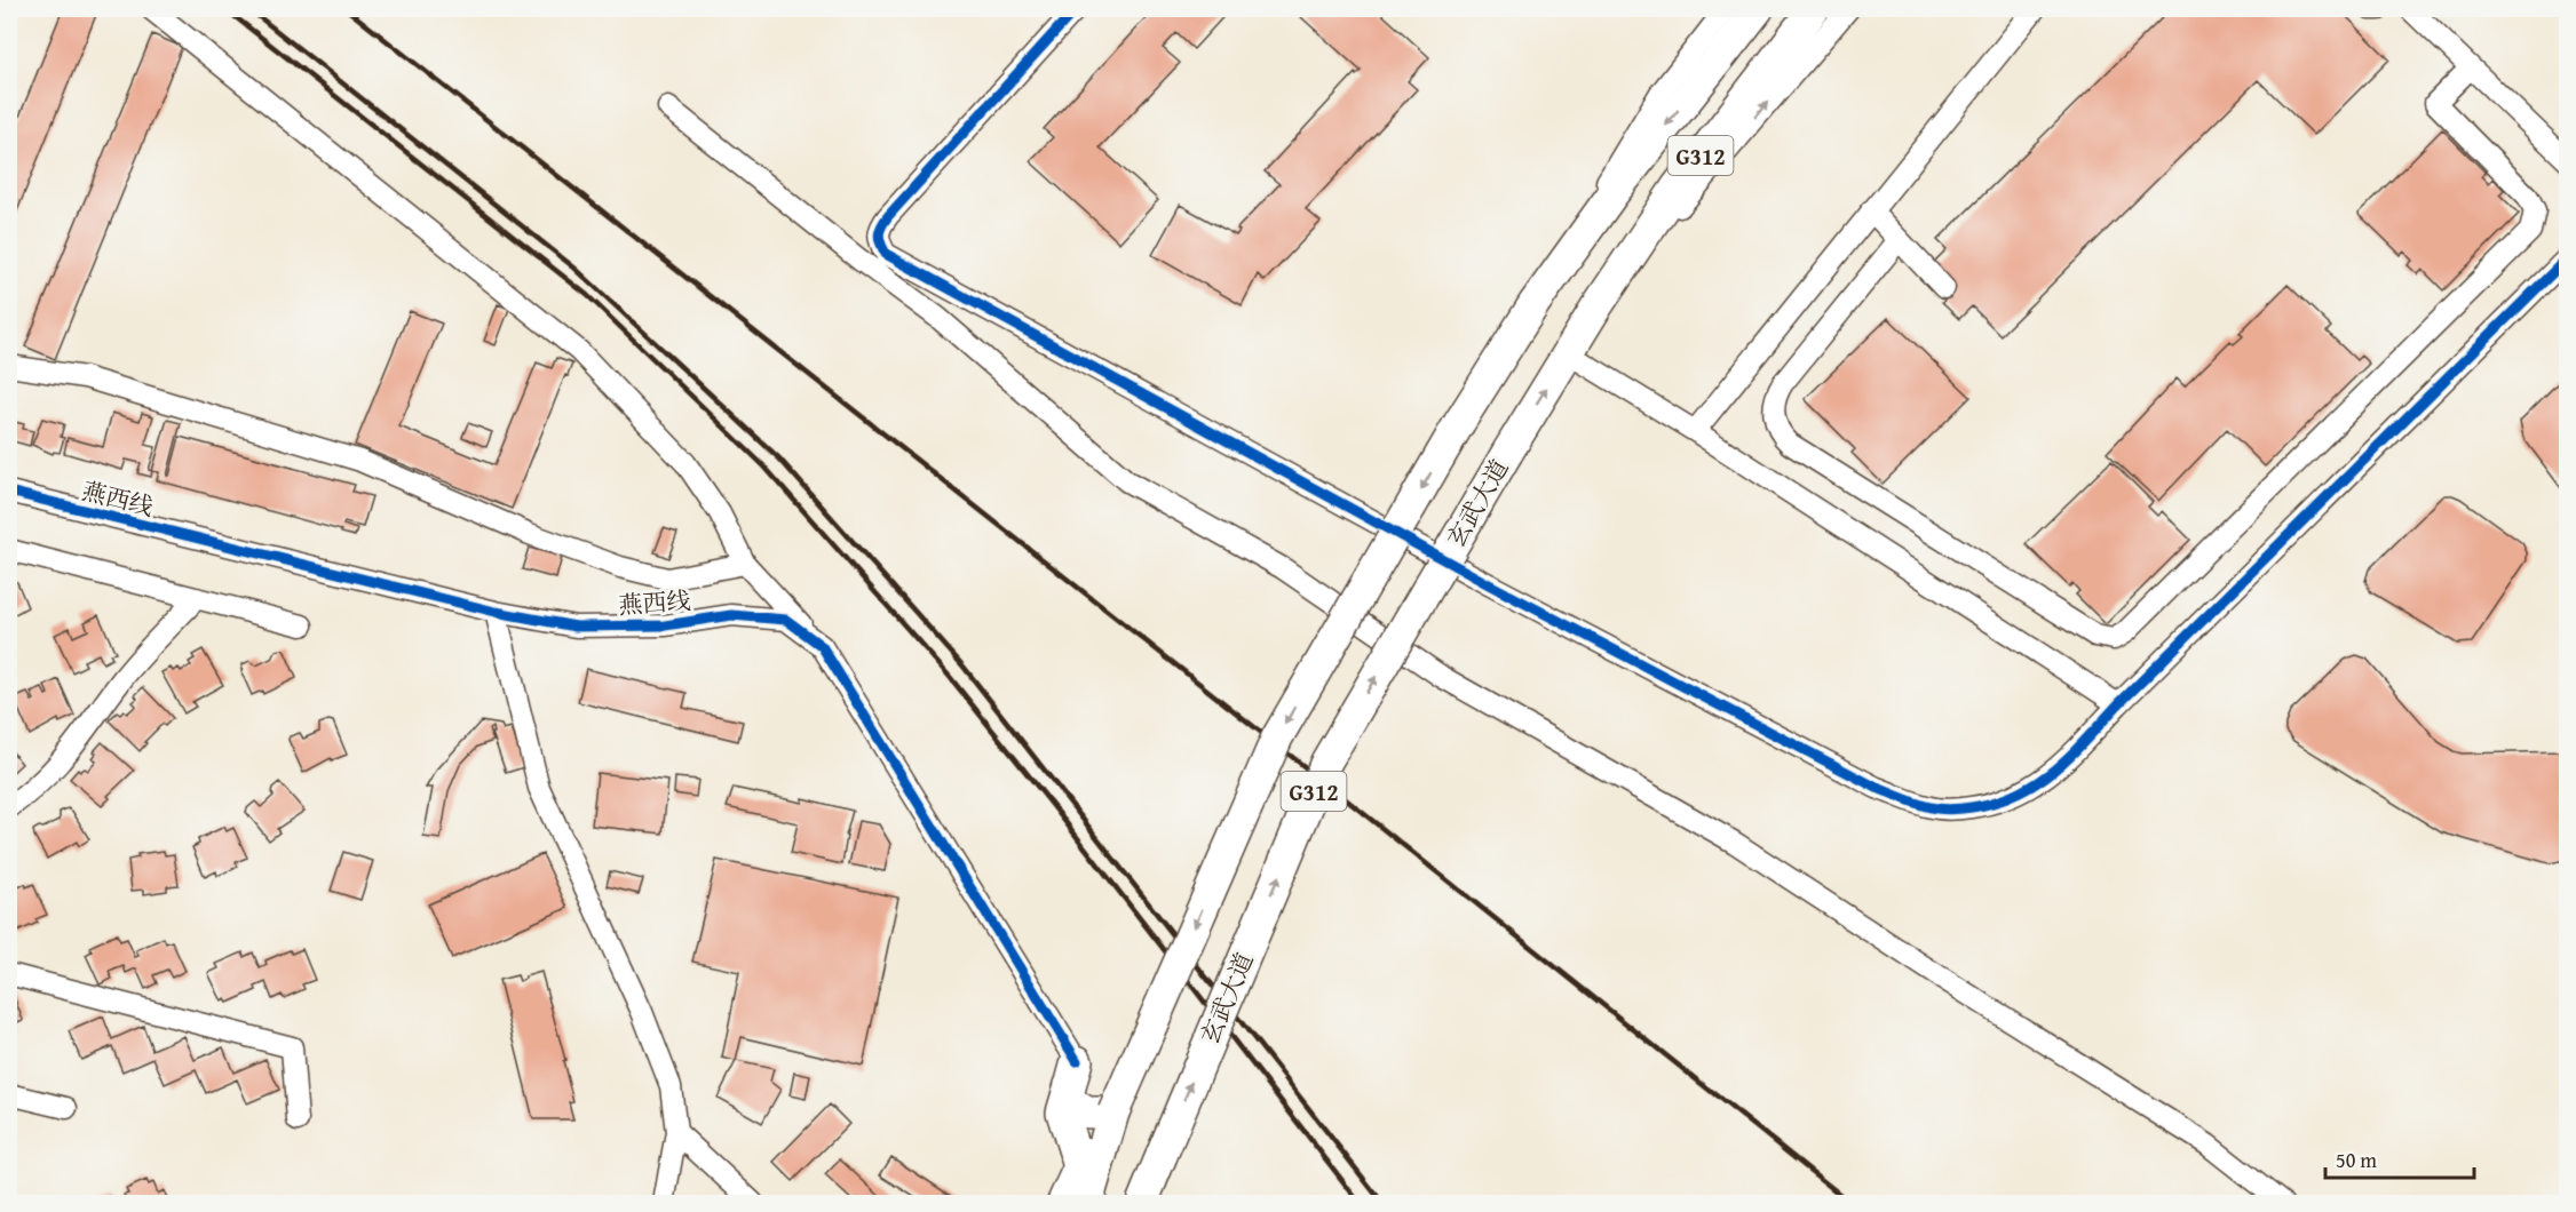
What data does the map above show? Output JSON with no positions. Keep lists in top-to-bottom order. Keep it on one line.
{"streets":{"highway":["G312","玄武大道"],"street":["燕西线"]},"crossings":[["G312","玄武大道"]],"scale_bar":"50 m"}
